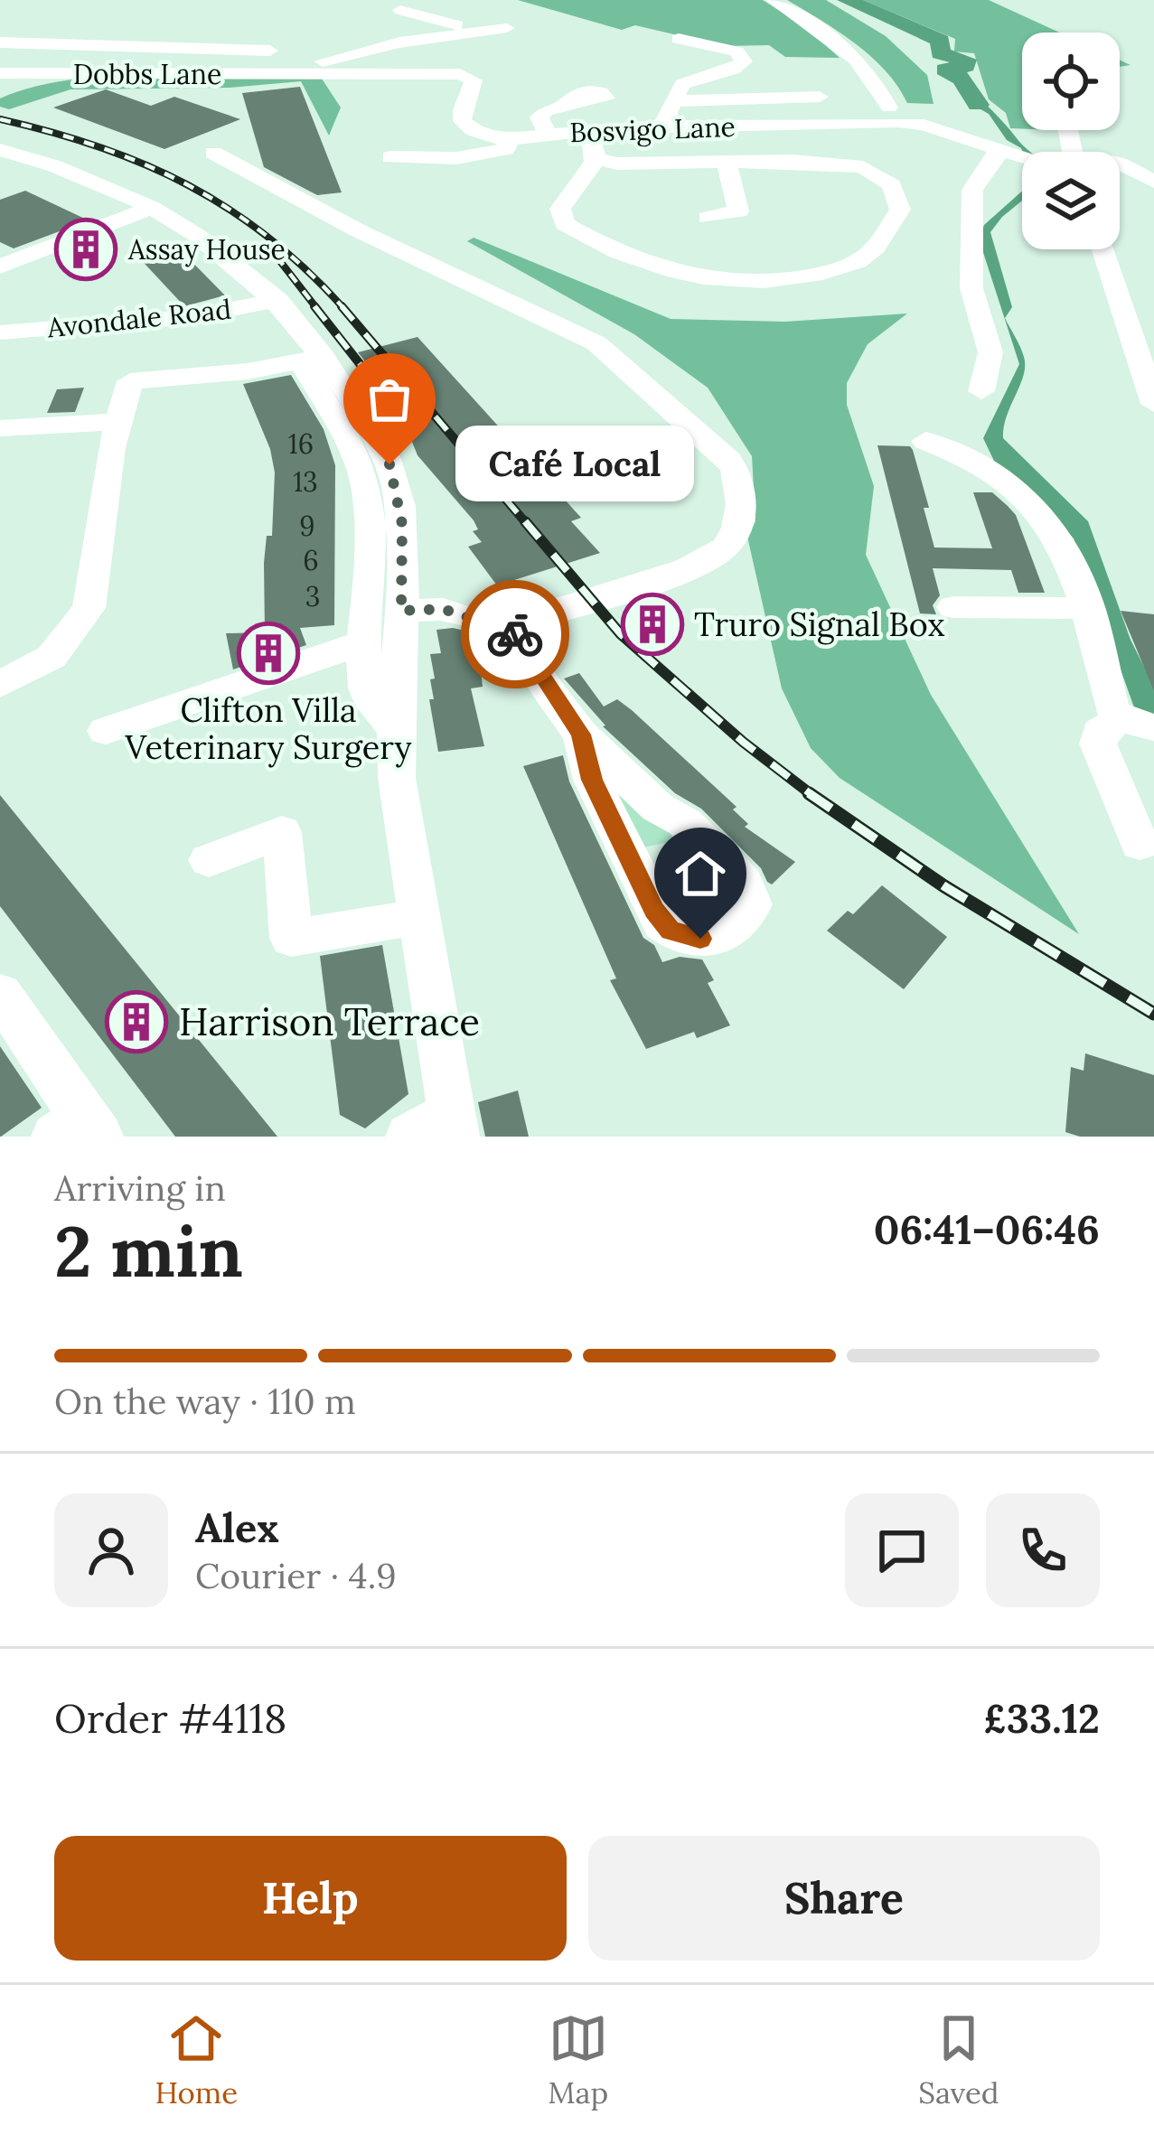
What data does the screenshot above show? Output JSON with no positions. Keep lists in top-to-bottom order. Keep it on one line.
{"streets":{"street":["Dobbs Lane","Bosvigo Lane","Avondale Road"]},"places":{"building":["Assay House","Truro Signal Box","Clifton Villa Veterinary Surgery","Harrison Terrace"],"other":["Café Local"]},"house_numbers":["16","13","9","6","3"],"page":{"bubble":"Café Local","heading":["2 min","Arriving in","06:41–06:46"],"panel":["Alex","Courier · 4.9","Order #4118","£33.12"],"bar":"On the way · 110 m","buttons":["Help","Share"],"tabs":["Home","Map","Saved"]}}
